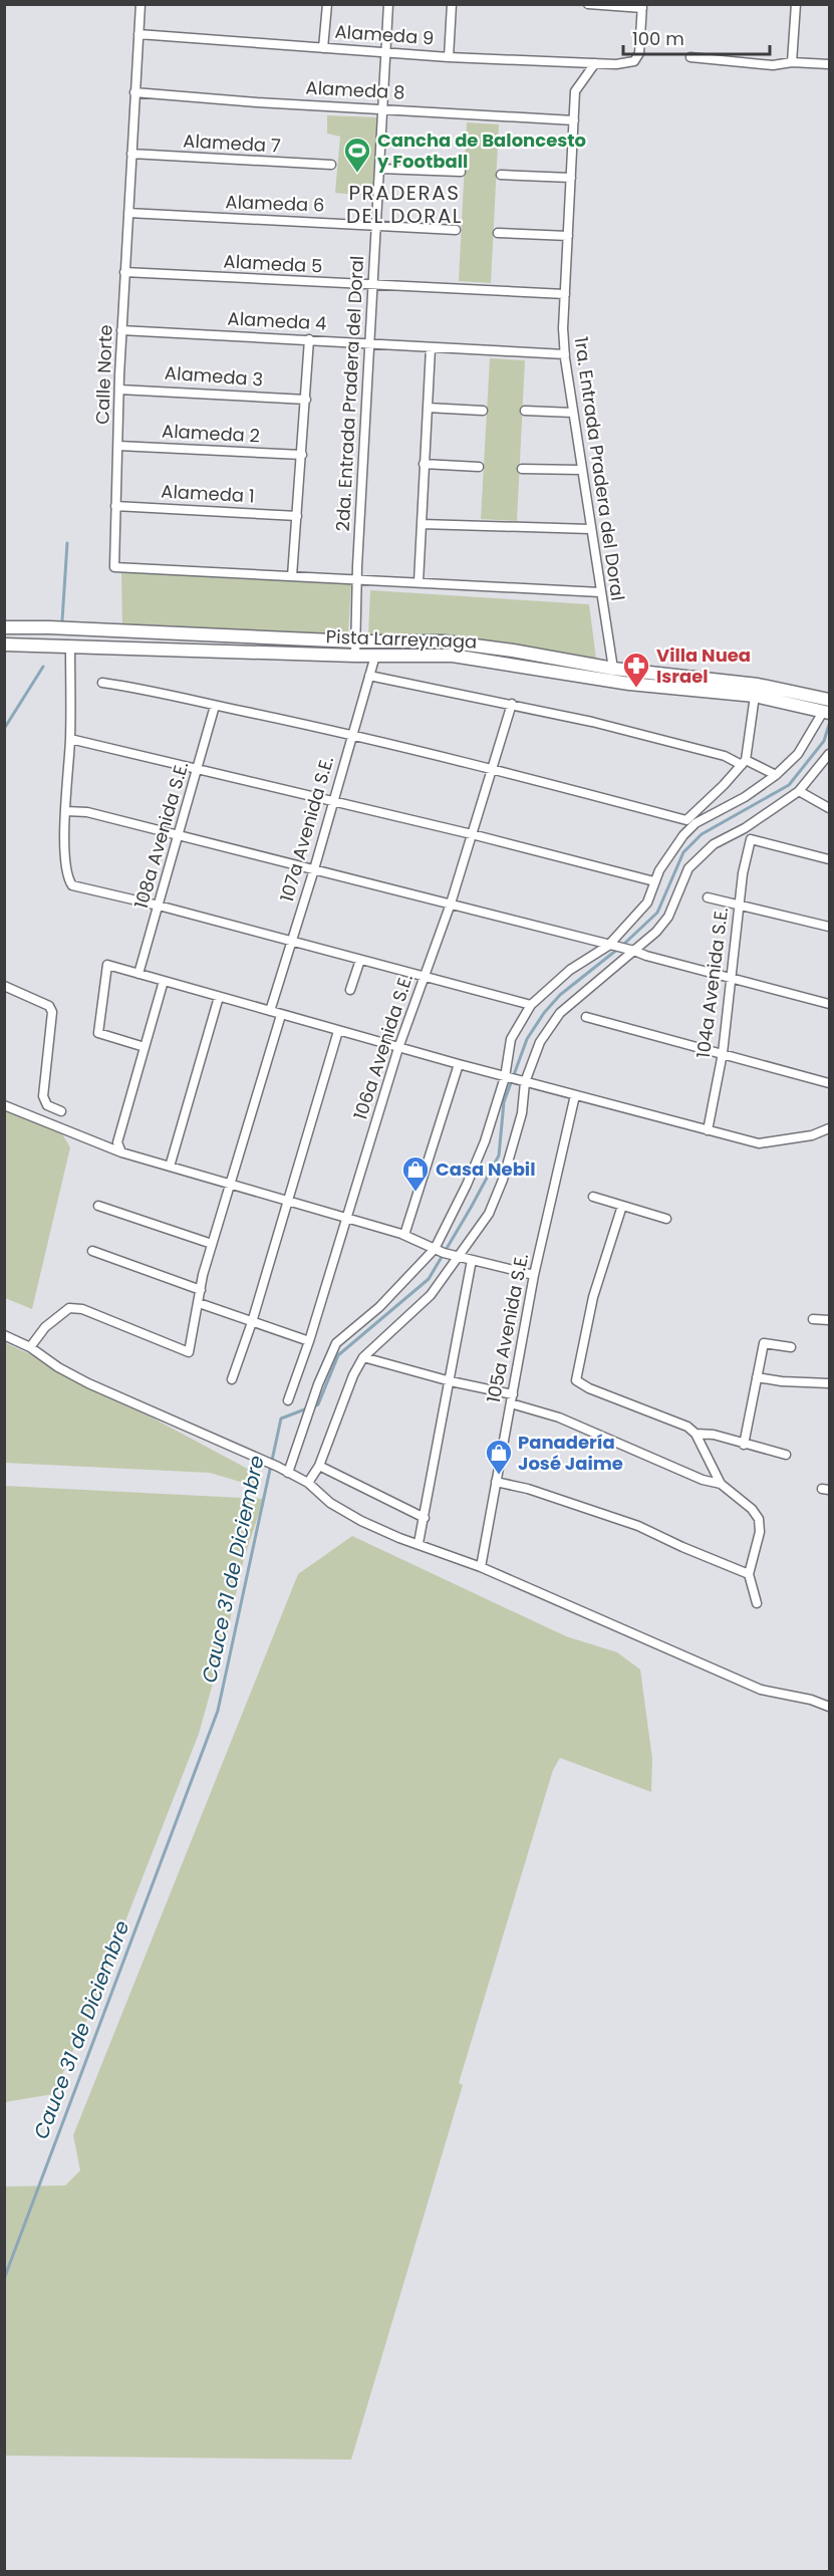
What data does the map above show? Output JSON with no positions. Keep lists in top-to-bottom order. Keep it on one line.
{"streets":{"main road":["Pista Larreynaga"],"street":["Alameda 9","Alameda 8","Alameda 7","Alameda 6","Alameda 5","Alameda 4","Calle Norte","Alameda 3","2da. Entrada Pradera del Doral","Alameda 2","1ra. Entrada Pradera del Doral","Alameda 1","107a Avenida S.E.","108a Avenida S.E.","104a Avenida S.E.","106a Avenida S.E.","105a Avenida S.E."]},"crossings":[["Alameda 9","Calle Norte"],["Alameda 9","2da. Entrada Pradera del Doral"],["Alameda 9","1ra. Entrada Pradera del Doral"],["Alameda 8","Calle Norte"],["Alameda 8","2da. Entrada Pradera del Doral"],["Alameda 8","1ra. Entrada Pradera del Doral"],["Alameda 7","Calle Norte"],["Alameda 6","Calle Norte"],["Alameda 6","2da. Entrada Pradera del Doral"],["Alameda 5","Calle Norte"],["Alameda 5","2da. Entrada Pradera del Doral"],["Alameda 5","1ra. Entrada Pradera del Doral"],["Alameda 4","Calle Norte"],["Alameda 4","2da. Entrada Pradera del Doral"],["Alameda 4","1ra. Entrada Pradera del Doral"],["Calle Norte","Alameda 3"],["Calle Norte","2da. Entrada Pradera del Doral"],["Calle Norte","Alameda 2"],["Calle Norte","1ra. Entrada Pradera del Doral"],["Calle Norte","Alameda 1"],["2da. Entrada Pradera del Doral","Pista Larreynaga"],["1ra. Entrada Pradera del Doral","Pista Larreynaga"],["Pista Larreynaga","107a Avenida S.E."]],"districts":["PRADERAS DEL DORAL"],"water":["Cauce 31 de Diciembre"],"places":{"sports":["Cancha de Baloncesto y Football"],"pharmacy":["Villa Nuea Israel"],"shop":["Casa Nebil","Panadería José Jaime"]},"scale_bar":"100 m"}
